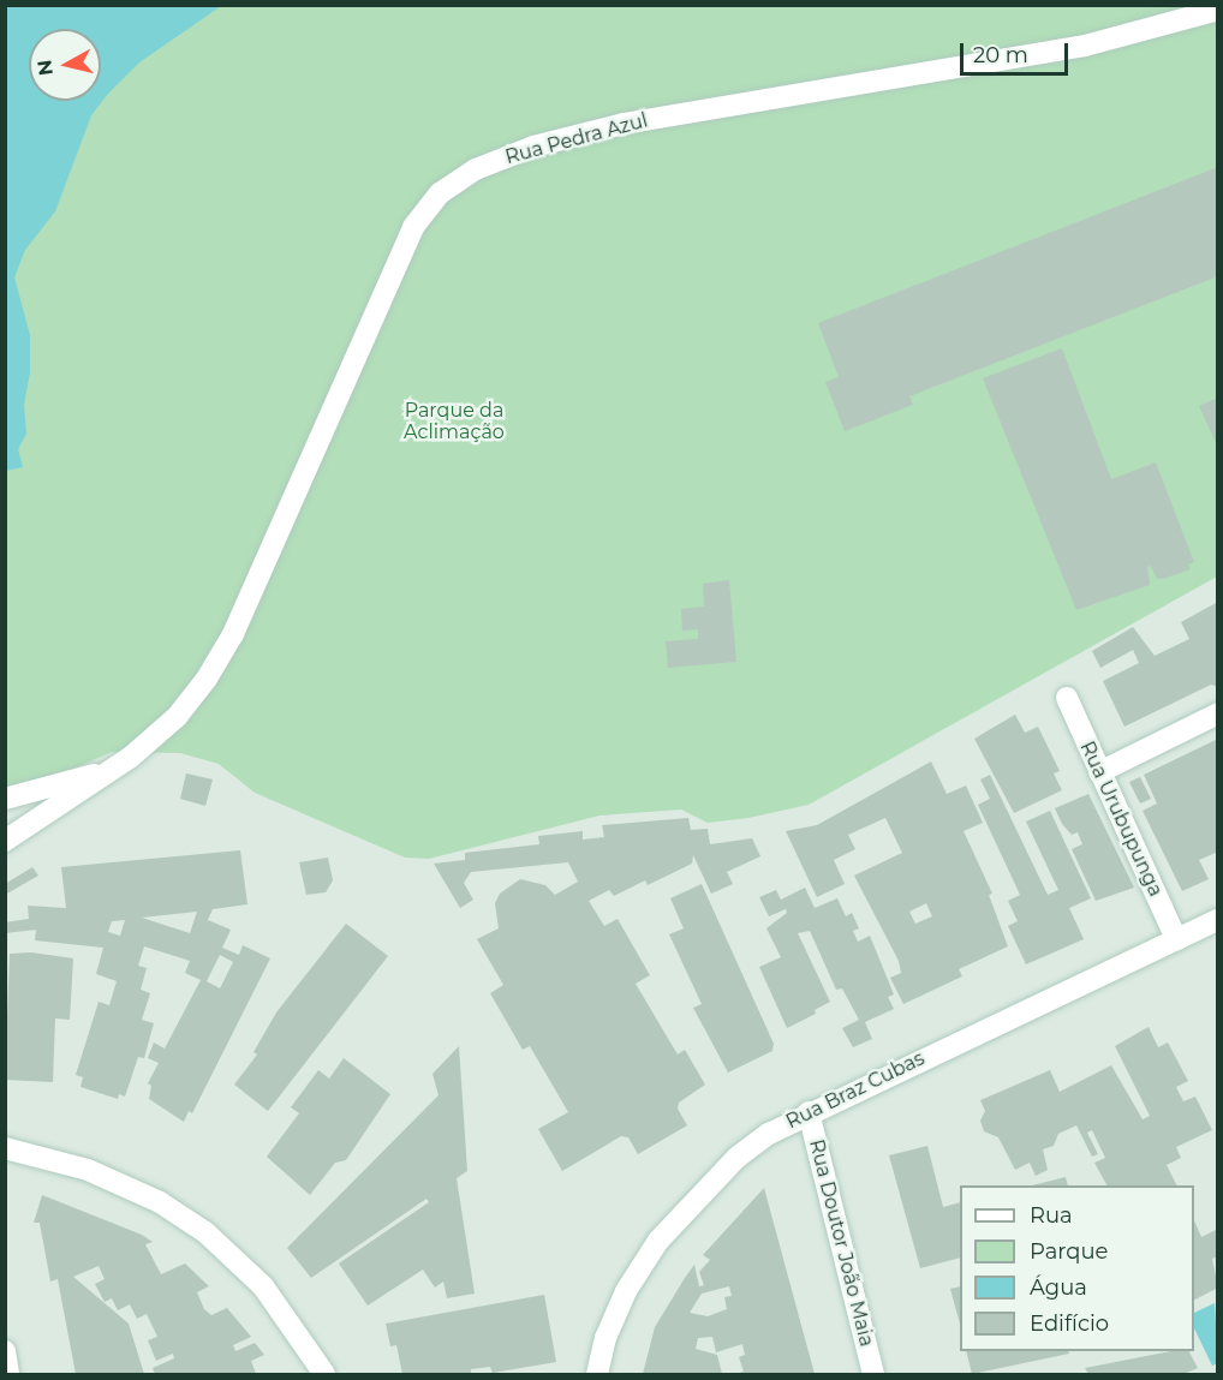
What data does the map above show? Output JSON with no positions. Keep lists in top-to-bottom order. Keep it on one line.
{"streets":{"street":["Rua Pedra Azul","Rua Urubupunga","Rua Braz Cubas","Rua Doutor João Maia"]},"crossings":[["Rua Urubupunga","Rua Braz Cubas"],["Rua Braz Cubas","Rua Doutor João Maia"]],"parks":["Parque da Aclimação"],"legend":["Rua","Parque","Água","Edifício"],"scale_bar":"20 m","north":"left"}
